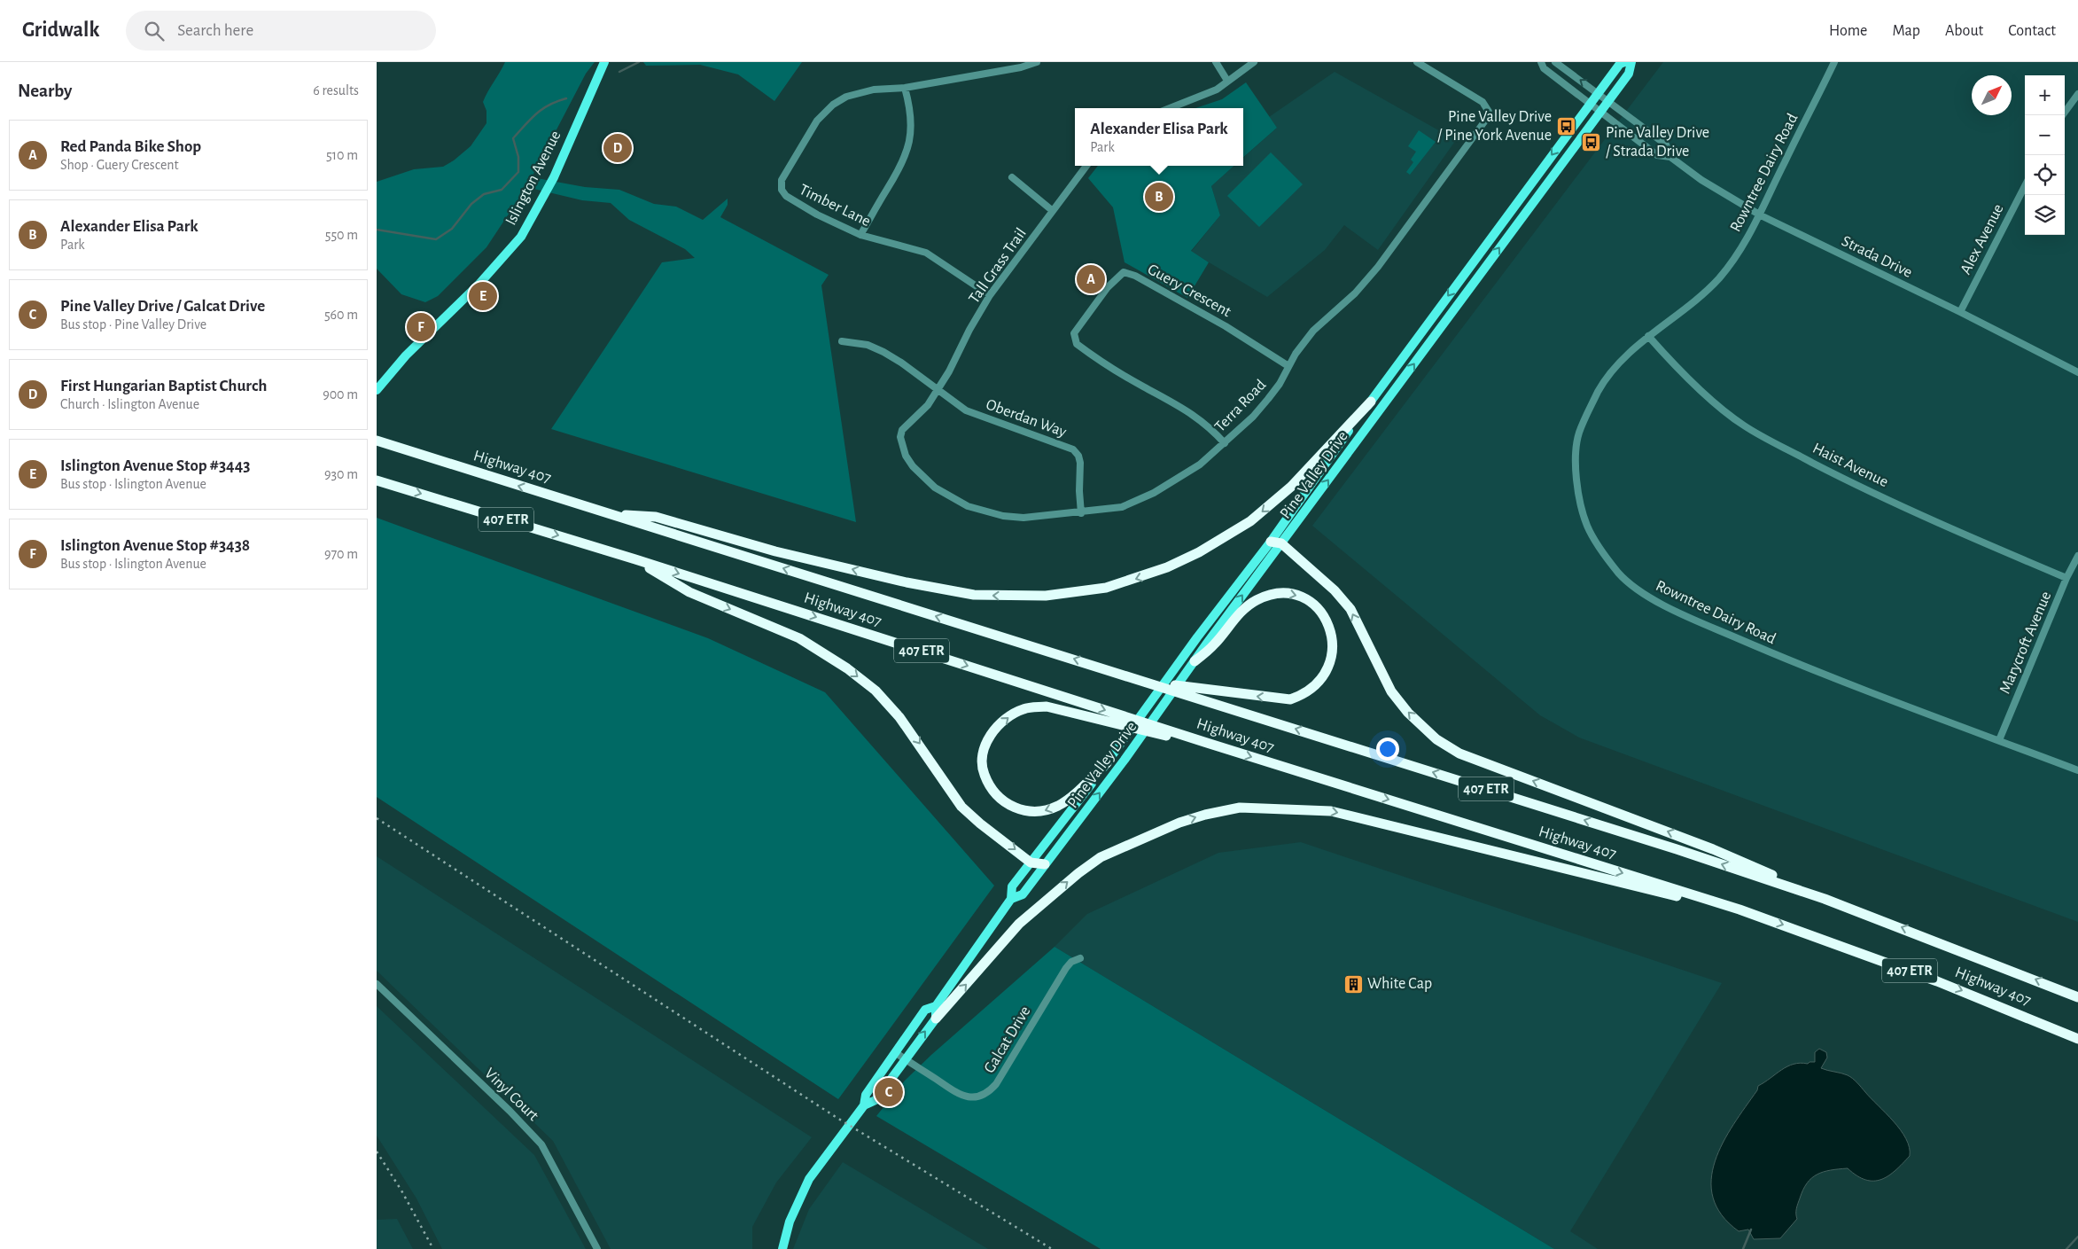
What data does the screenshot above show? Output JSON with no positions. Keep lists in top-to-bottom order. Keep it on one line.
{"streets":{"highway":["Highway 407","407 ETR"],"main road":["Islington Avenue","Pine Valley Drive"],"street":["Rowntree Dairy Road","Timber Lane","Alex Avenue","Strada Drive","Tall Grass Trail","Guery Crescent","Terra Road","Oberdan Way","Haist Avenue","Marycroft Avenue","Galcat Drive","Vinyl Court"]},"crossings":[["Rowntree Dairy Road","Strada Drive"],["Rowntree Dairy Road","Haist Avenue"],["Rowntree Dairy Road","Marycroft Avenue"],["Timber Lane","Tall Grass Trail"],["Alex Avenue","Strada Drive"],["Strada Drive","Pine Valley Drive"],["Tall Grass Trail","Terra Road"],["Tall Grass Trail","Oberdan Way"],["Guery Crescent","Terra Road"],["Terra Road","Oberdan Way"],["Haist Avenue","Marycroft Avenue"],["Pine Valley Drive","Galcat Drive"]],"places":{"bus stop":["Pine Valley Drive / Pine York Avenue","Pine Valley Drive / Strada Drive"],"building":["White Cap"]},"north":"top right","page":{"header":"Gridwalk","search":"Search here","nav":["Home","Map","About","Contact"],"heading":["Nearby","6 results"],"map_buttons":["+","−"],"popup":["Alexander Elisa Park","Park"],"list":[{"mark":"A","name":"Red Panda Bike Shop","note":"Shop · Guery Crescent","value":"510 m"},{"mark":"B","name":"Alexander Elisa Park","note":"Park","value":"550 m"},{"mark":"C","name":"Pine Valley Drive / Galcat Drive","note":"Bus stop · Pine Valley Drive","value":"560 m"},{"mark":"D","name":"First Hungarian Baptist Church","note":"Church · Islington Avenue","value":"900 m"},{"mark":"E","name":"Islington Avenue Stop #3443","note":"Bus stop · Islington Avenue","value":"930 m"},{"mark":"F","name":"Islington Avenue Stop #3438","note":"Bus stop · Islington Avenue","value":"970 m"}],"pins":["D","B","A","E","F","C"]}}
